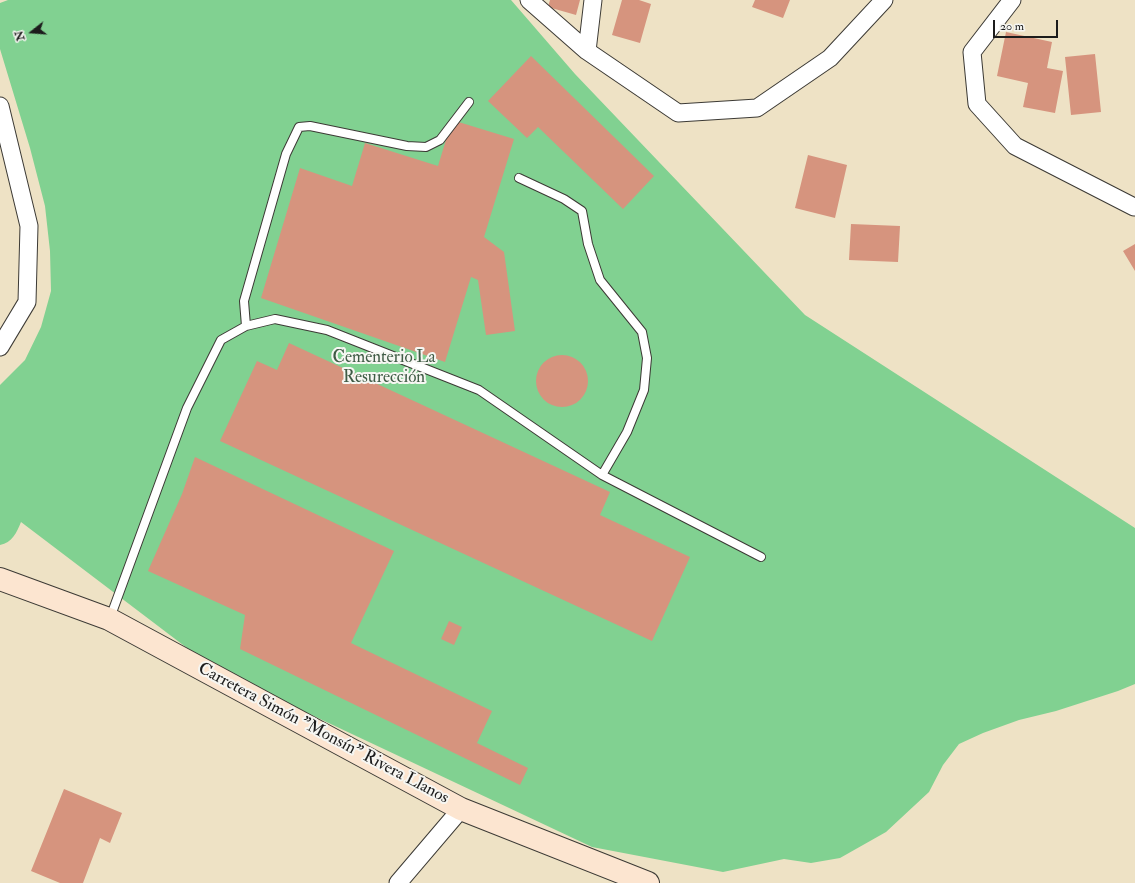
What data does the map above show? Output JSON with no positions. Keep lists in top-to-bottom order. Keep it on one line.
{"streets":{"street":["Carretera Simón \"Monsín\" Rivera Llanos"]},"parks":["Cementerio La Resurección"],"scale_bar":"20 m","north":"left"}
